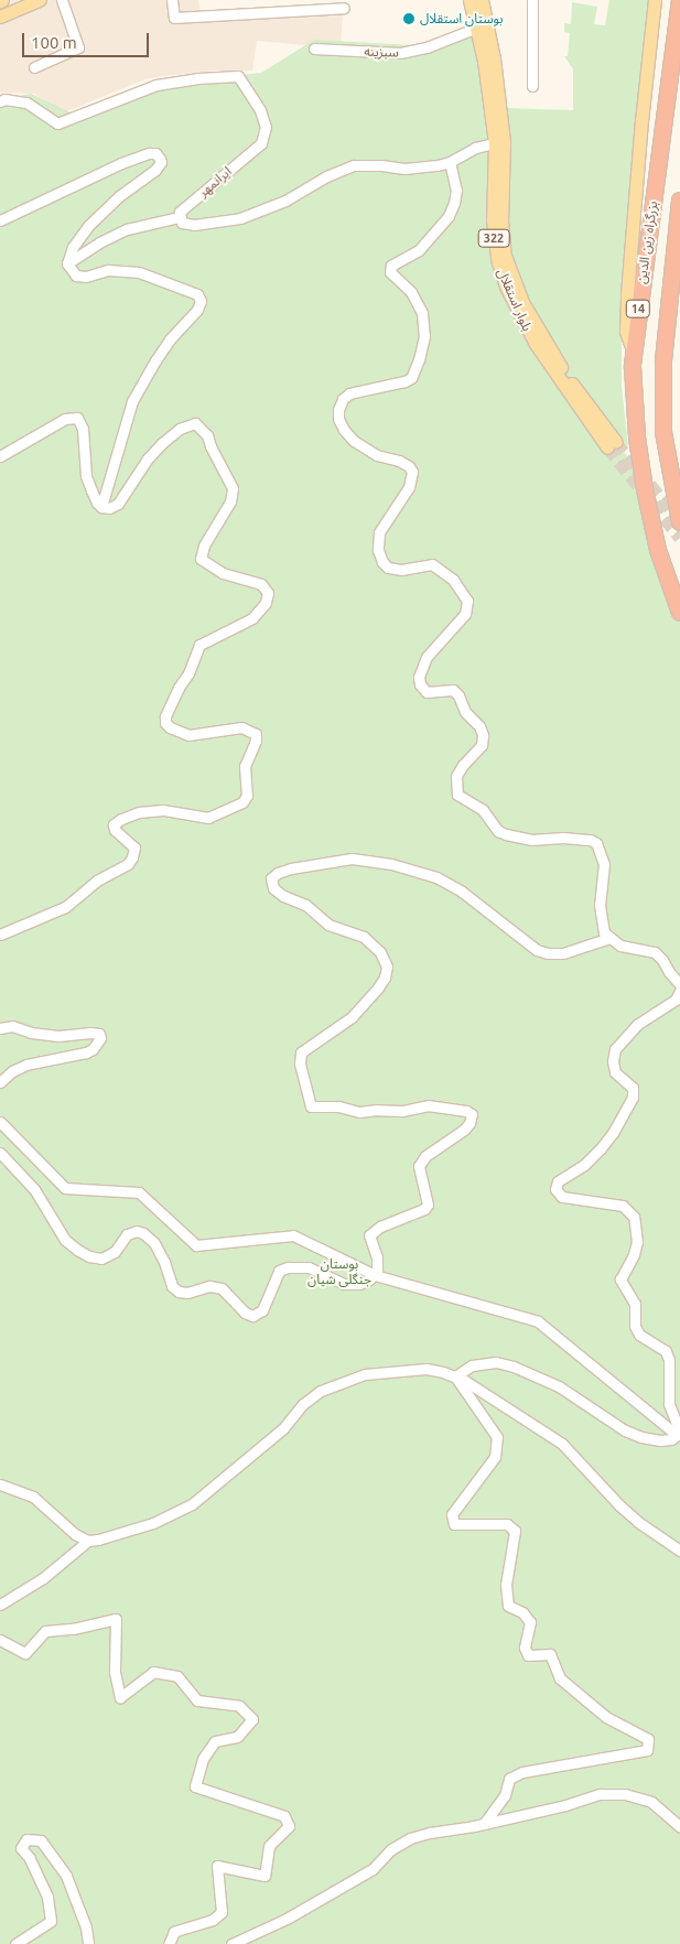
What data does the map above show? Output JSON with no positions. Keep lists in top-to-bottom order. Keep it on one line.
{"streets":{"highway":["بزرگراه زین الدین","14"],"main road":["322","بلوار استقلال"],"street":["سبزینه","ایرانمهر"]},"crossings":[["سبزینه","بلوار استقلال"]],"parks":["بوستان جنگلی شیان"],"places":["بوستان استقلال"],"scale_bar":"100 m"}
